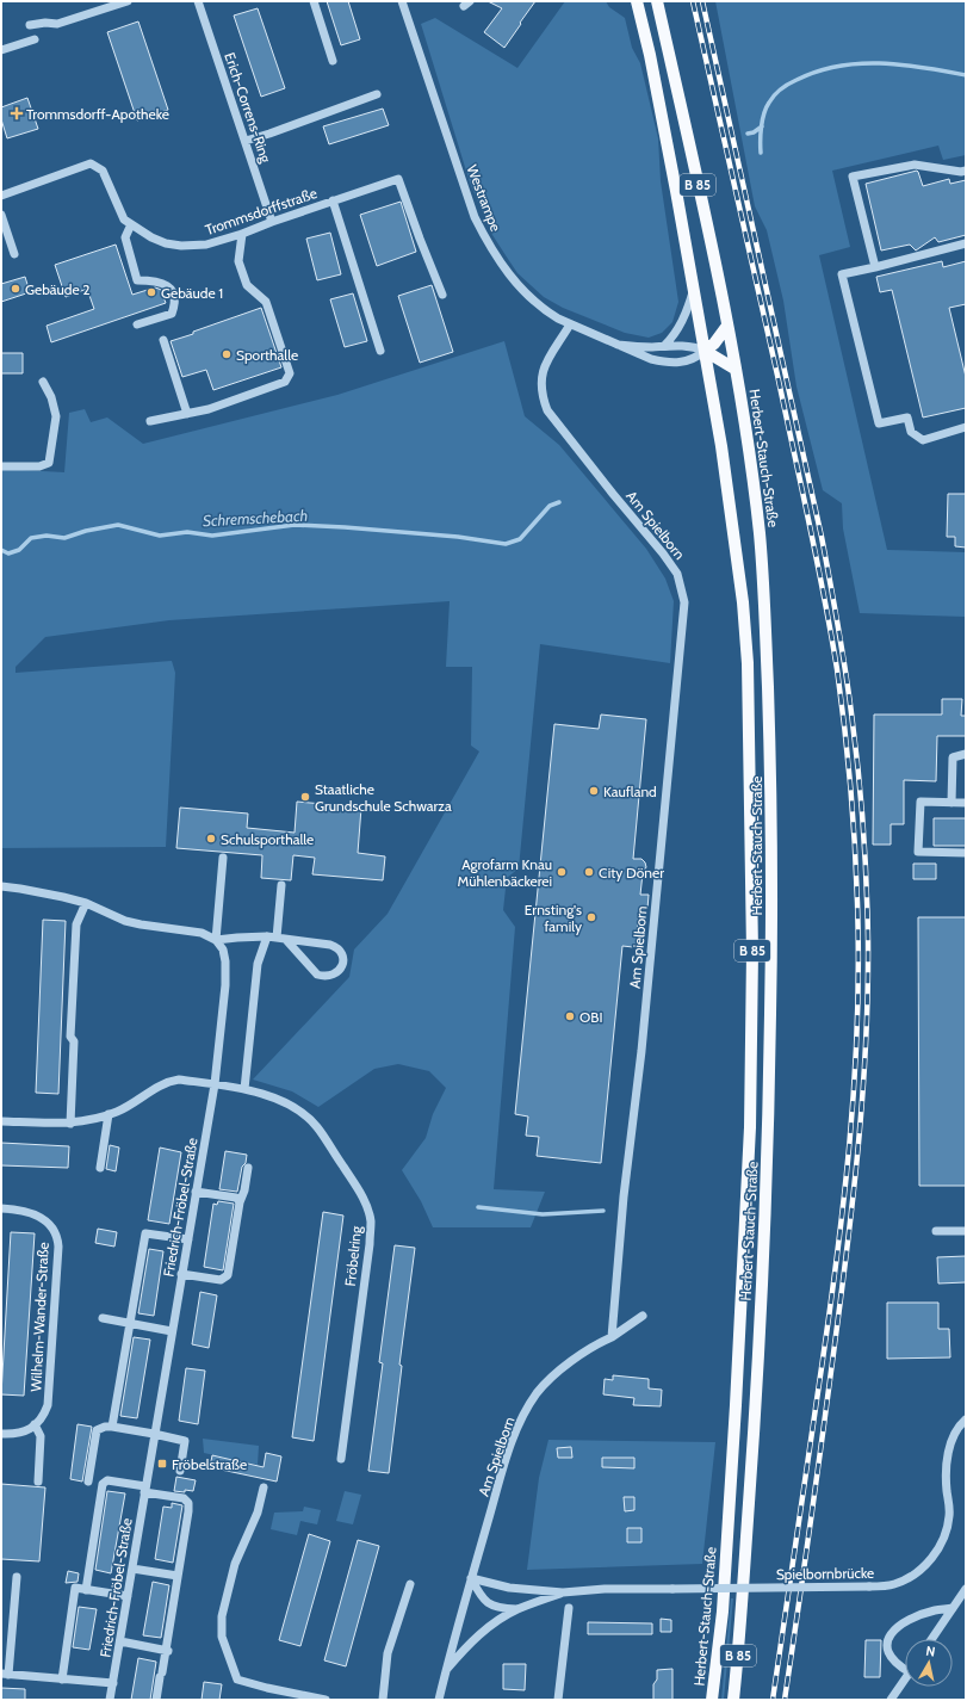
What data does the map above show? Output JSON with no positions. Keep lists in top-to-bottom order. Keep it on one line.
{"streets":{"main road":["B 85","Herbert-Stauch-Straße"],"street":["Erich-Correns-Ring","Westrampe","Trommsdorffstraße","Am Spielborn","Friedrich-Fröbel-Straße","Fröbelring","Wilhelm-Wander-Straße","Spielbornbrücke"]},"crossings":[["Erich-Correns-Ring","Trommsdorffstraße"],["Westrampe","Herbert-Stauch-Straße"],["Westrampe","Am Spielborn"],["Am Spielborn","Spielbornbrücke"],["Friedrich-Fröbel-Straße","Fröbelring"]],"water":["Schremschebach"],"places":{"health":["Trommsdorff-Apotheke"],"other":["Gebäude 2","Gebäude 1","Sporthalle","Kaufland","Staatliche Grundschule Schwarza","Schulsporthalle","Agrofarm Knau Mühlenbäckerei","City Döner","Ernsting's family","OBI"],"transit":["Fröbelstraße"]},"north":"top"}
